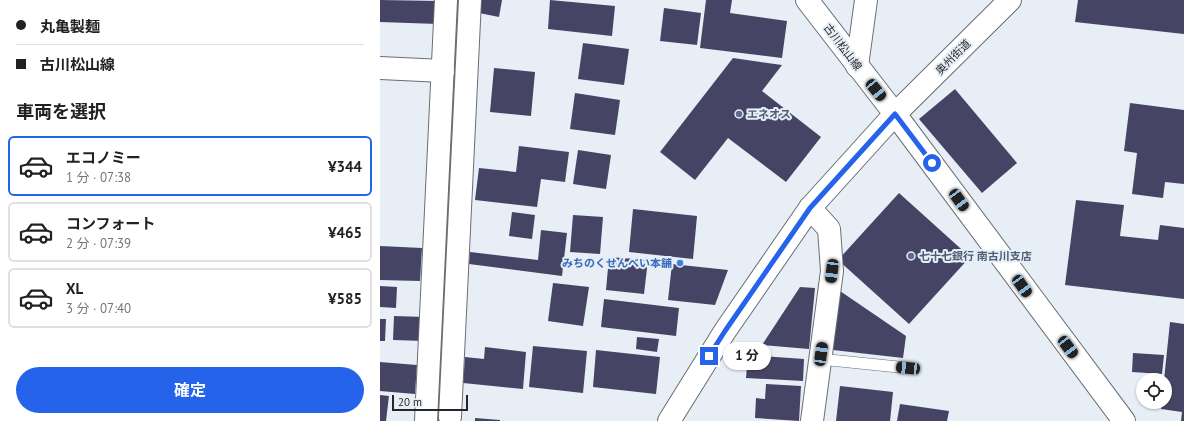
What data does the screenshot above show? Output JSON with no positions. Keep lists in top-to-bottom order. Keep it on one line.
{"streets":{"street":["古川松山線","奥州街道"]},"crossings":[["古川松山線","奥州街道"]],"places":["エネオス","七十七銀行 南古川支店","みちのくせんべい本舗"],"scale_bar":"20 m","page":{"banner":["丸亀製麺","古川松山線"],"heading":"車両を選択","list":[{"name":"エコノミー","note":"1 分 · 07:38","value":"¥344"},{"name":"コンフォート","note":"2 分 · 07:39","value":"¥465"},{"name":"XL","note":"3 分 · 07:40","value":"¥585"}],"bubble":"1 分","buttons":"確定","scale":"20 m"}}
